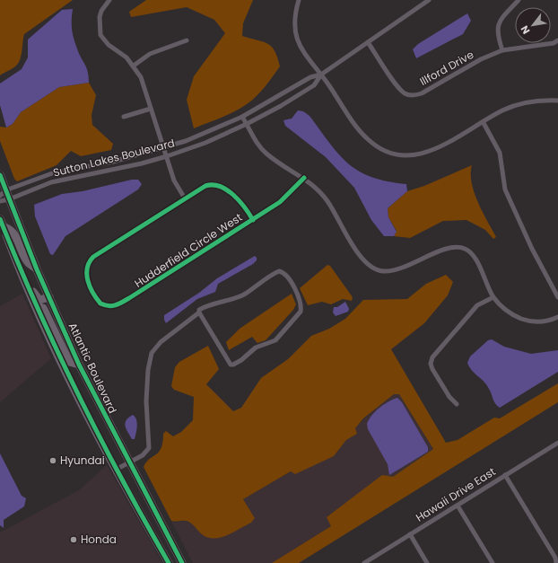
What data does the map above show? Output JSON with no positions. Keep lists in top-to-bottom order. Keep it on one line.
{"streets":{"highway":["Atlantic Boulevard"],"street":["Illford Drive","Sutton Lakes Boulevard","Hudderfield Circle West","Hawaii Drive East"]},"crossings":[["Illford Drive","Sutton Lakes Boulevard"],["Sutton Lakes Boulevard","Atlantic Boulevard"]],"places":["Hyundai","Honda"],"north":"bottom left"}
